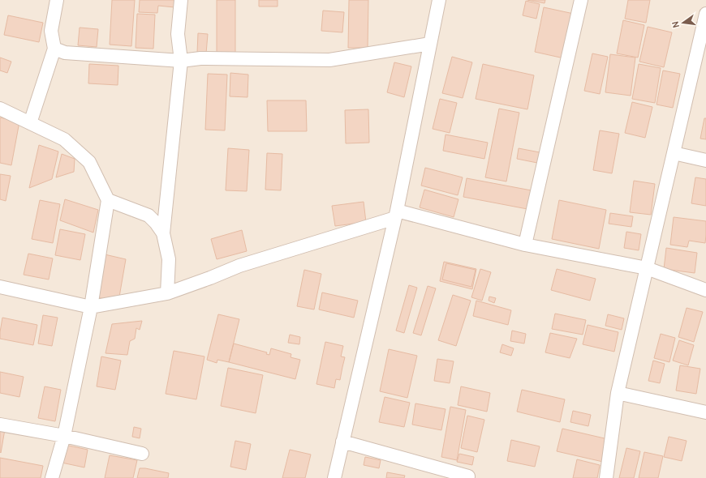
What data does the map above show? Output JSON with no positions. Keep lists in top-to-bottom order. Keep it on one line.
{"north":"left"}
